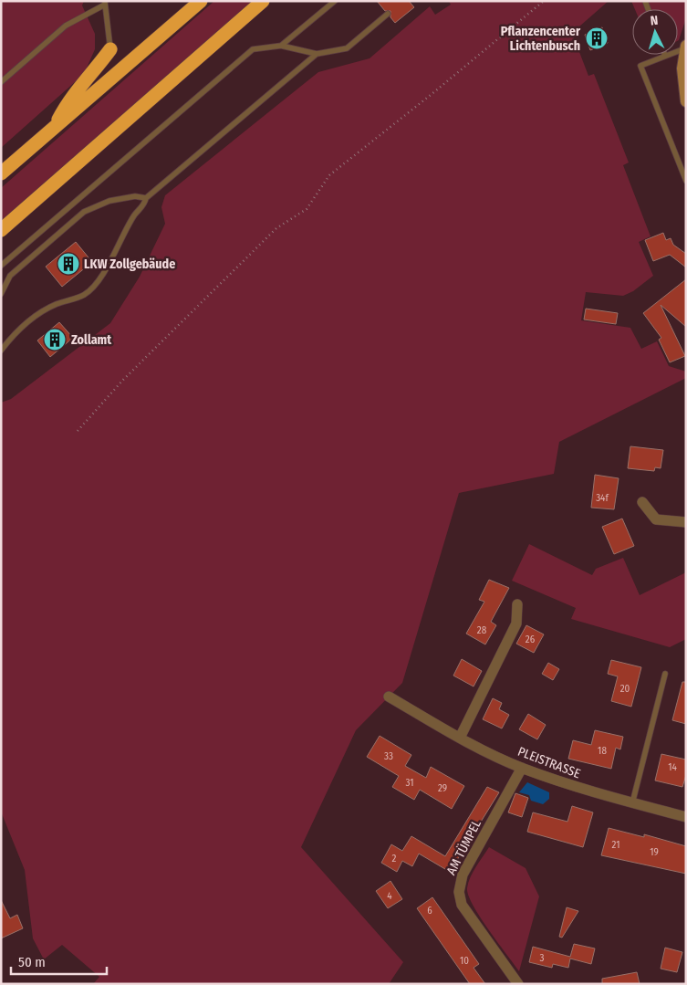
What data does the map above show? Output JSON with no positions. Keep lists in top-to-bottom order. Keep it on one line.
{"streets":{"street":["PLEISTRASSE","AM TÜMPEL"]},"crossings":[["PLEISTRASSE","AM TÜMPEL"]],"places":{"building":["Pflanzencenter Lichtenbusch","LKW Zollgebäude","Zollamt"]},"house_numbers":["34f","28","26","20","18","33","14","31","29","21","19","2","4","6","3","10"],"scale_bar":"50 m","north":"top"}
